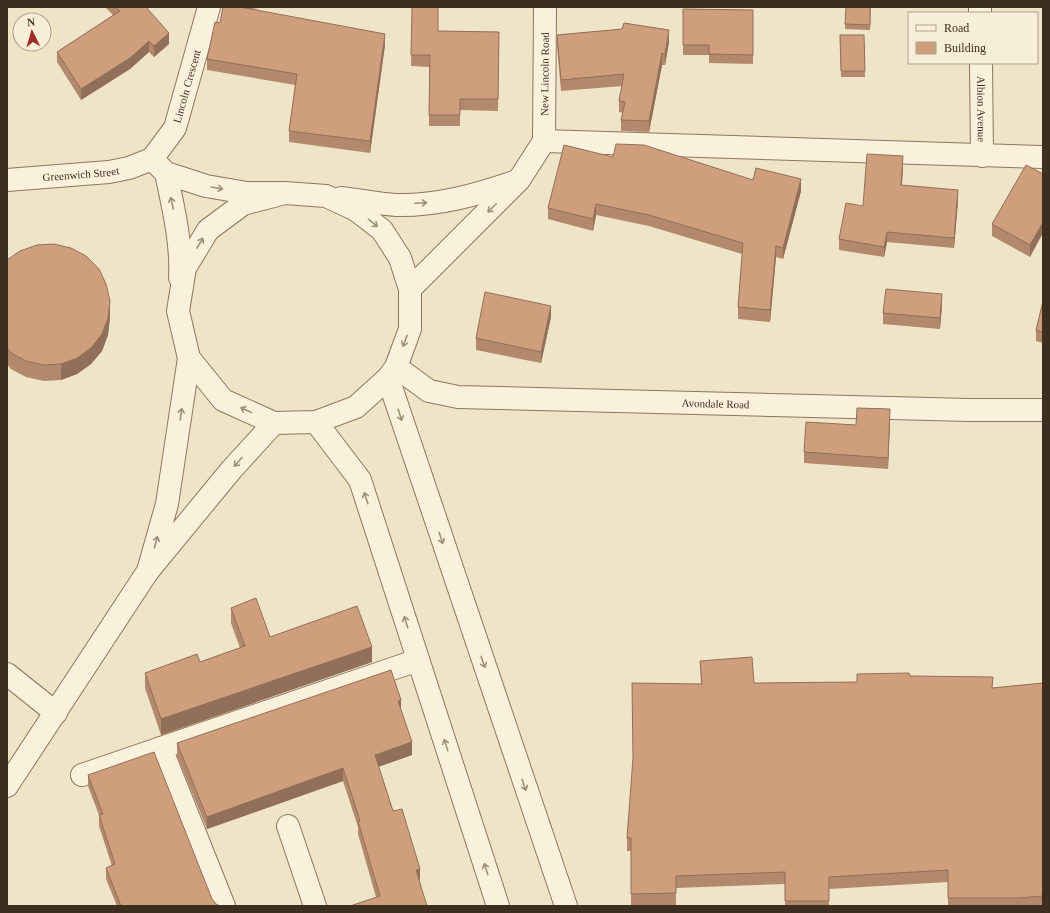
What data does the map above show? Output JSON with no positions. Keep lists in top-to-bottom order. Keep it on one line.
{"streets":{"street":["New Lincoln Road","Lincoln Crescent","Albion Avenue","Greenwich Street","Avondale Road"]},"crossings":[["Lincoln Crescent","Greenwich Street"]],"legend":["Road","Building"],"north":"top"}
